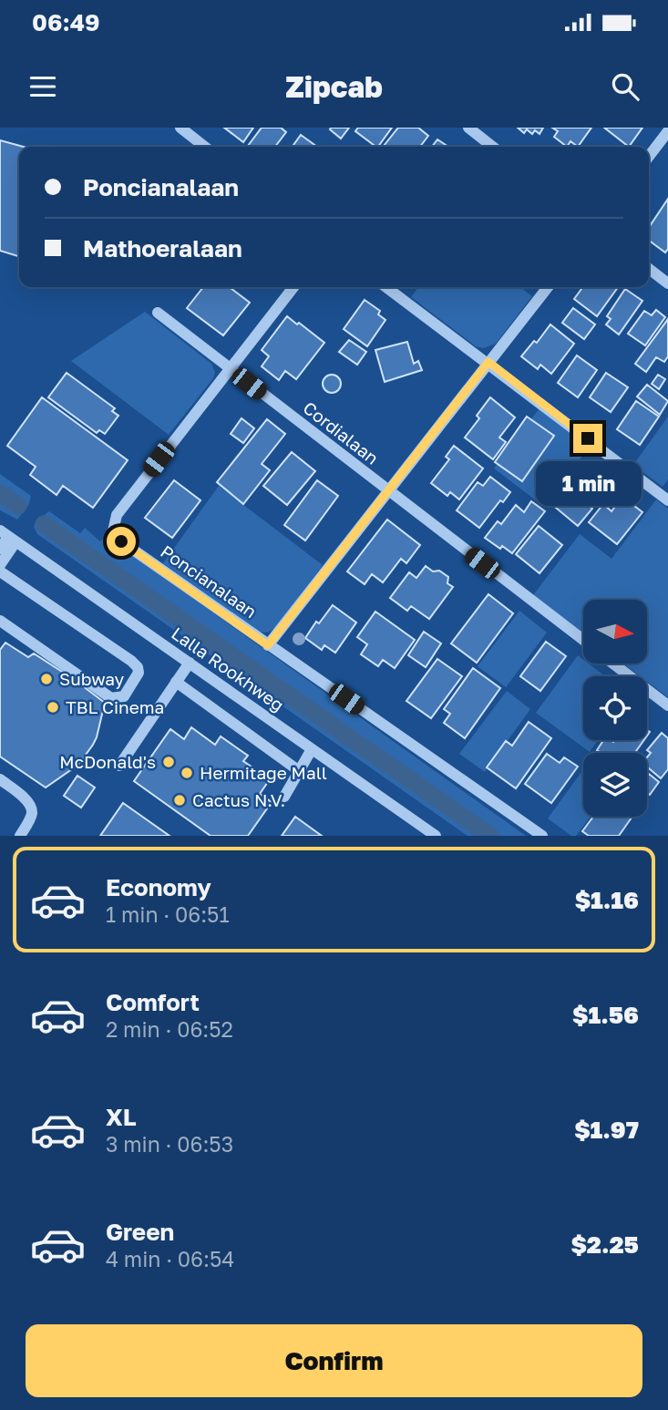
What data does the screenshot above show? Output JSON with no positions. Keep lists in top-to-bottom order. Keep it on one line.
{"streets":{"street":["Cordialaan","Poncianalaan","Lalla Rookhweg"]},"crossings":[["Cordialaan","Poncianalaan"]],"places":["Subway","TBL Cinema","McDonald's","Hermitage Mall","Cactus N.V."],"north":"right","page":{"status":"06:49","header":"Zipcab","banner":["Poncianalaan","Mathoeralaan"],"bubble":"1 min","list":[{"name":"Economy","note":"1 min · 06:51","value":"$1.16"},{"name":"Comfort","note":"2 min · 06:52","value":"$1.56"},{"name":"XL","note":"3 min · 06:53","value":"$1.97"},{"name":"Green","note":"4 min · 06:54","value":"$2.25"}],"buttons":"Confirm"}}
